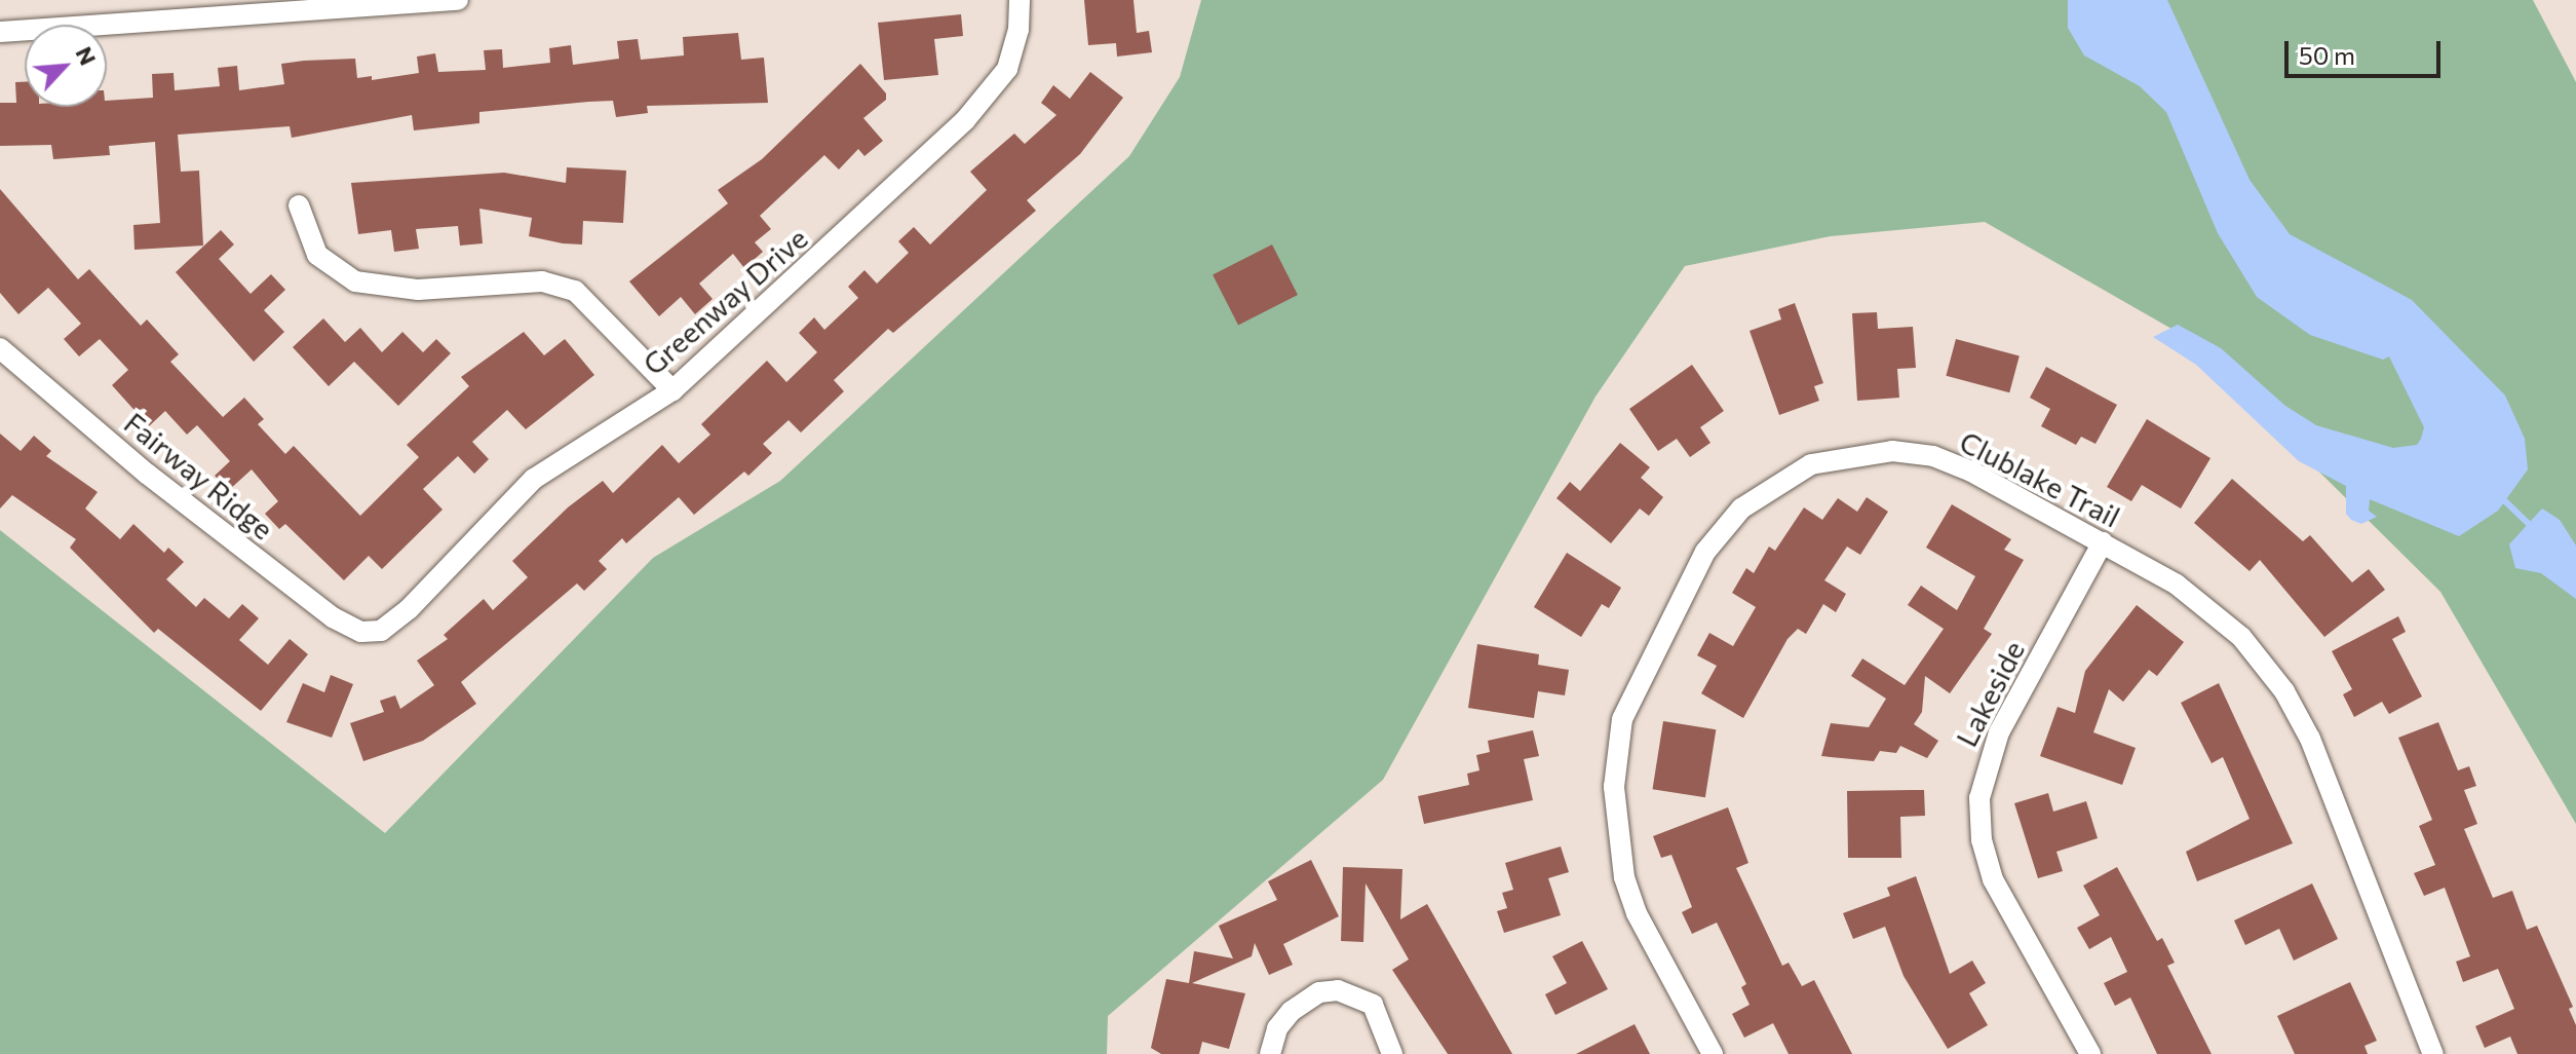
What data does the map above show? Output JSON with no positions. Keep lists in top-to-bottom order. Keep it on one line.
{"streets":{"street":["Greenway Drive","Fairway Ridge","Clublake Trail","Lakeside"]},"crossings":[["Greenway Drive","Fairway Ridge"],["Clublake Trail","Lakeside"]],"scale_bar":"50 m","north":"top right"}
